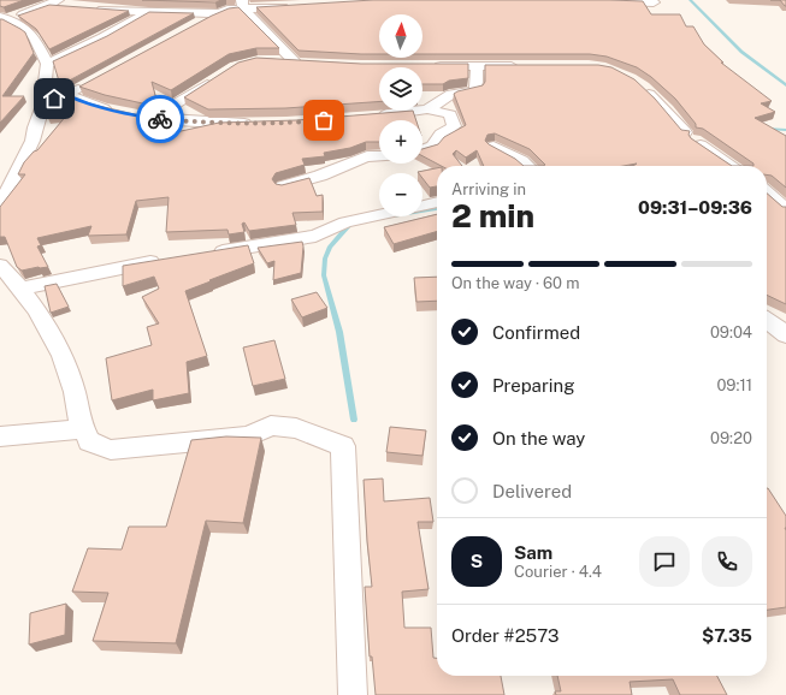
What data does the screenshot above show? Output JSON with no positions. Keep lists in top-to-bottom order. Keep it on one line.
{"north":"top","page":{"map_buttons":["+","−"],"heading":["2 min","Arriving in","09:31–09:36"],"panel":["Sam","Courier · 4.4","Order #2573","$7.35"],"bar":"On the way · 60 m","list":[["Confirmed","09:04"],["Preparing","09:11"],["On the way","09:20"],"Delivered"],"round":"S"}}
